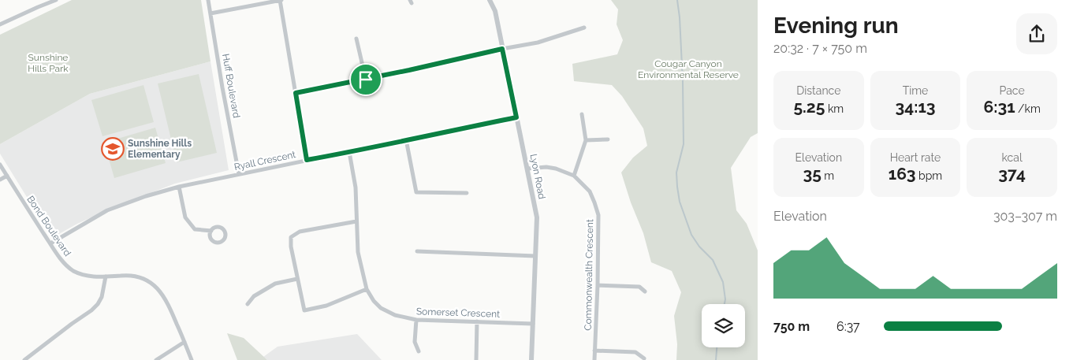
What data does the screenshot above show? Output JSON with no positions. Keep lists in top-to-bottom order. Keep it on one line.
{"streets":{"street":["Huff Boulevard","Ryall Crescent","Lyon Road","Bond Boulevard","Commonwealth Crescent","Somerset Crescent"]},"crossings":[["Huff Boulevard","Ryall Crescent"],["Ryall Crescent","Lyon Road"],["Ryall Crescent","Bond Boulevard"],["Ryall Crescent","Somerset Crescent"],["Lyon Road","Commonwealth Crescent"],["Lyon Road","Somerset Crescent"]],"parks":["Sunshine Hills Park","Cougar Canyon Environmental Reserve"],"places":{"school or university":["Sunshine Hills Elementary"]},"page":{"heading":["Evening run","20:32 · 7 × 750 m"],"stats":[["Distance","5.25 km"],["Time","34:13"],["Pace","6:31 /km"],["Elevation","35 m"],["Heart rate","163 bpm"],["kcal","374"]],"chart":["Elevation","303–307 m"],"list":[{"name":"750 m","note":"6:37"}]}}
